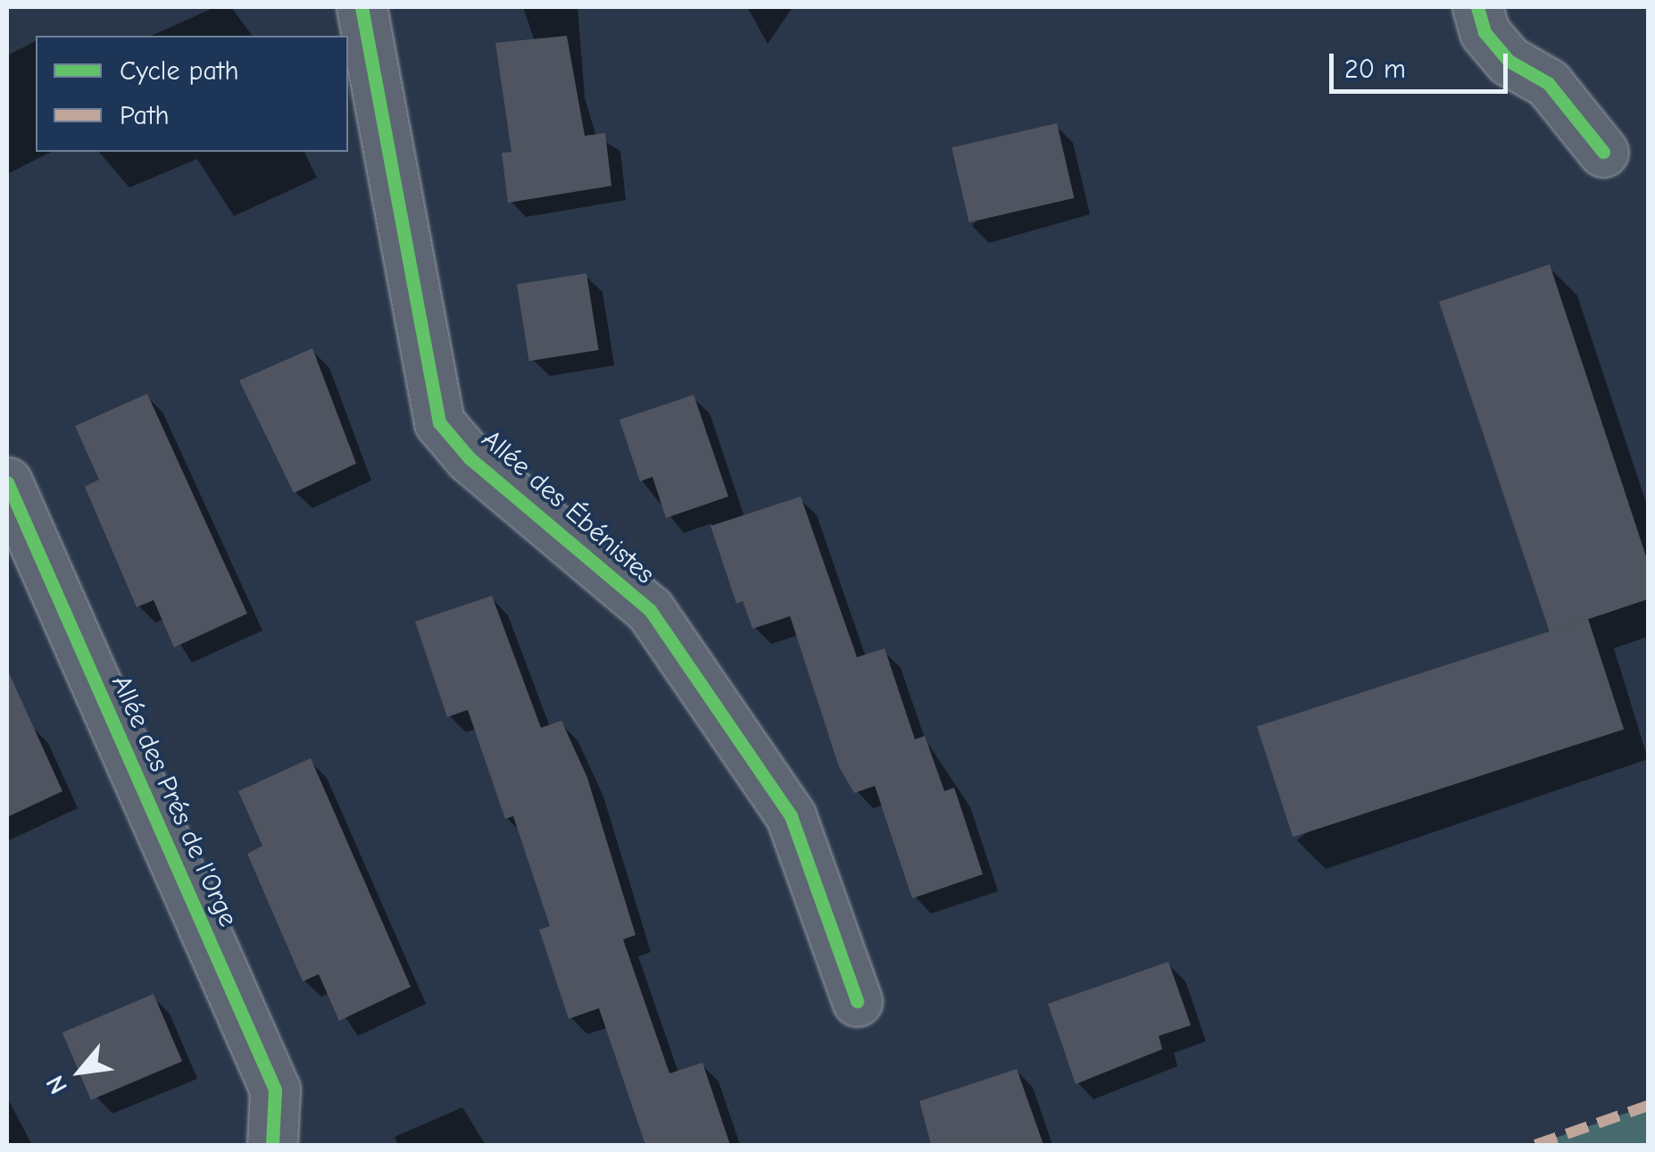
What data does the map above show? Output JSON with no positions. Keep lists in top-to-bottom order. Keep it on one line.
{"streets":{"street":["Allée des Ébénistes","Allée des Prés de l'Orge"]},"legend":["Cycle path","Path"],"scale_bar":"20 m","north":"bottom left"}
